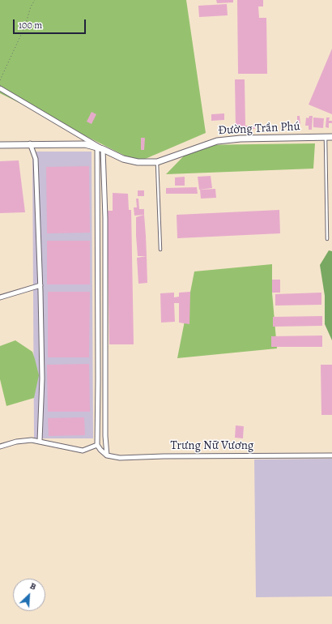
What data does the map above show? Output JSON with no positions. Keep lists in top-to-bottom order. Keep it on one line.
{"streets":{"main road":["Đường Trần Phú"],"street":["Trưng Nữ Vương"]},"scale_bar":"100 m","north":"top right"}
